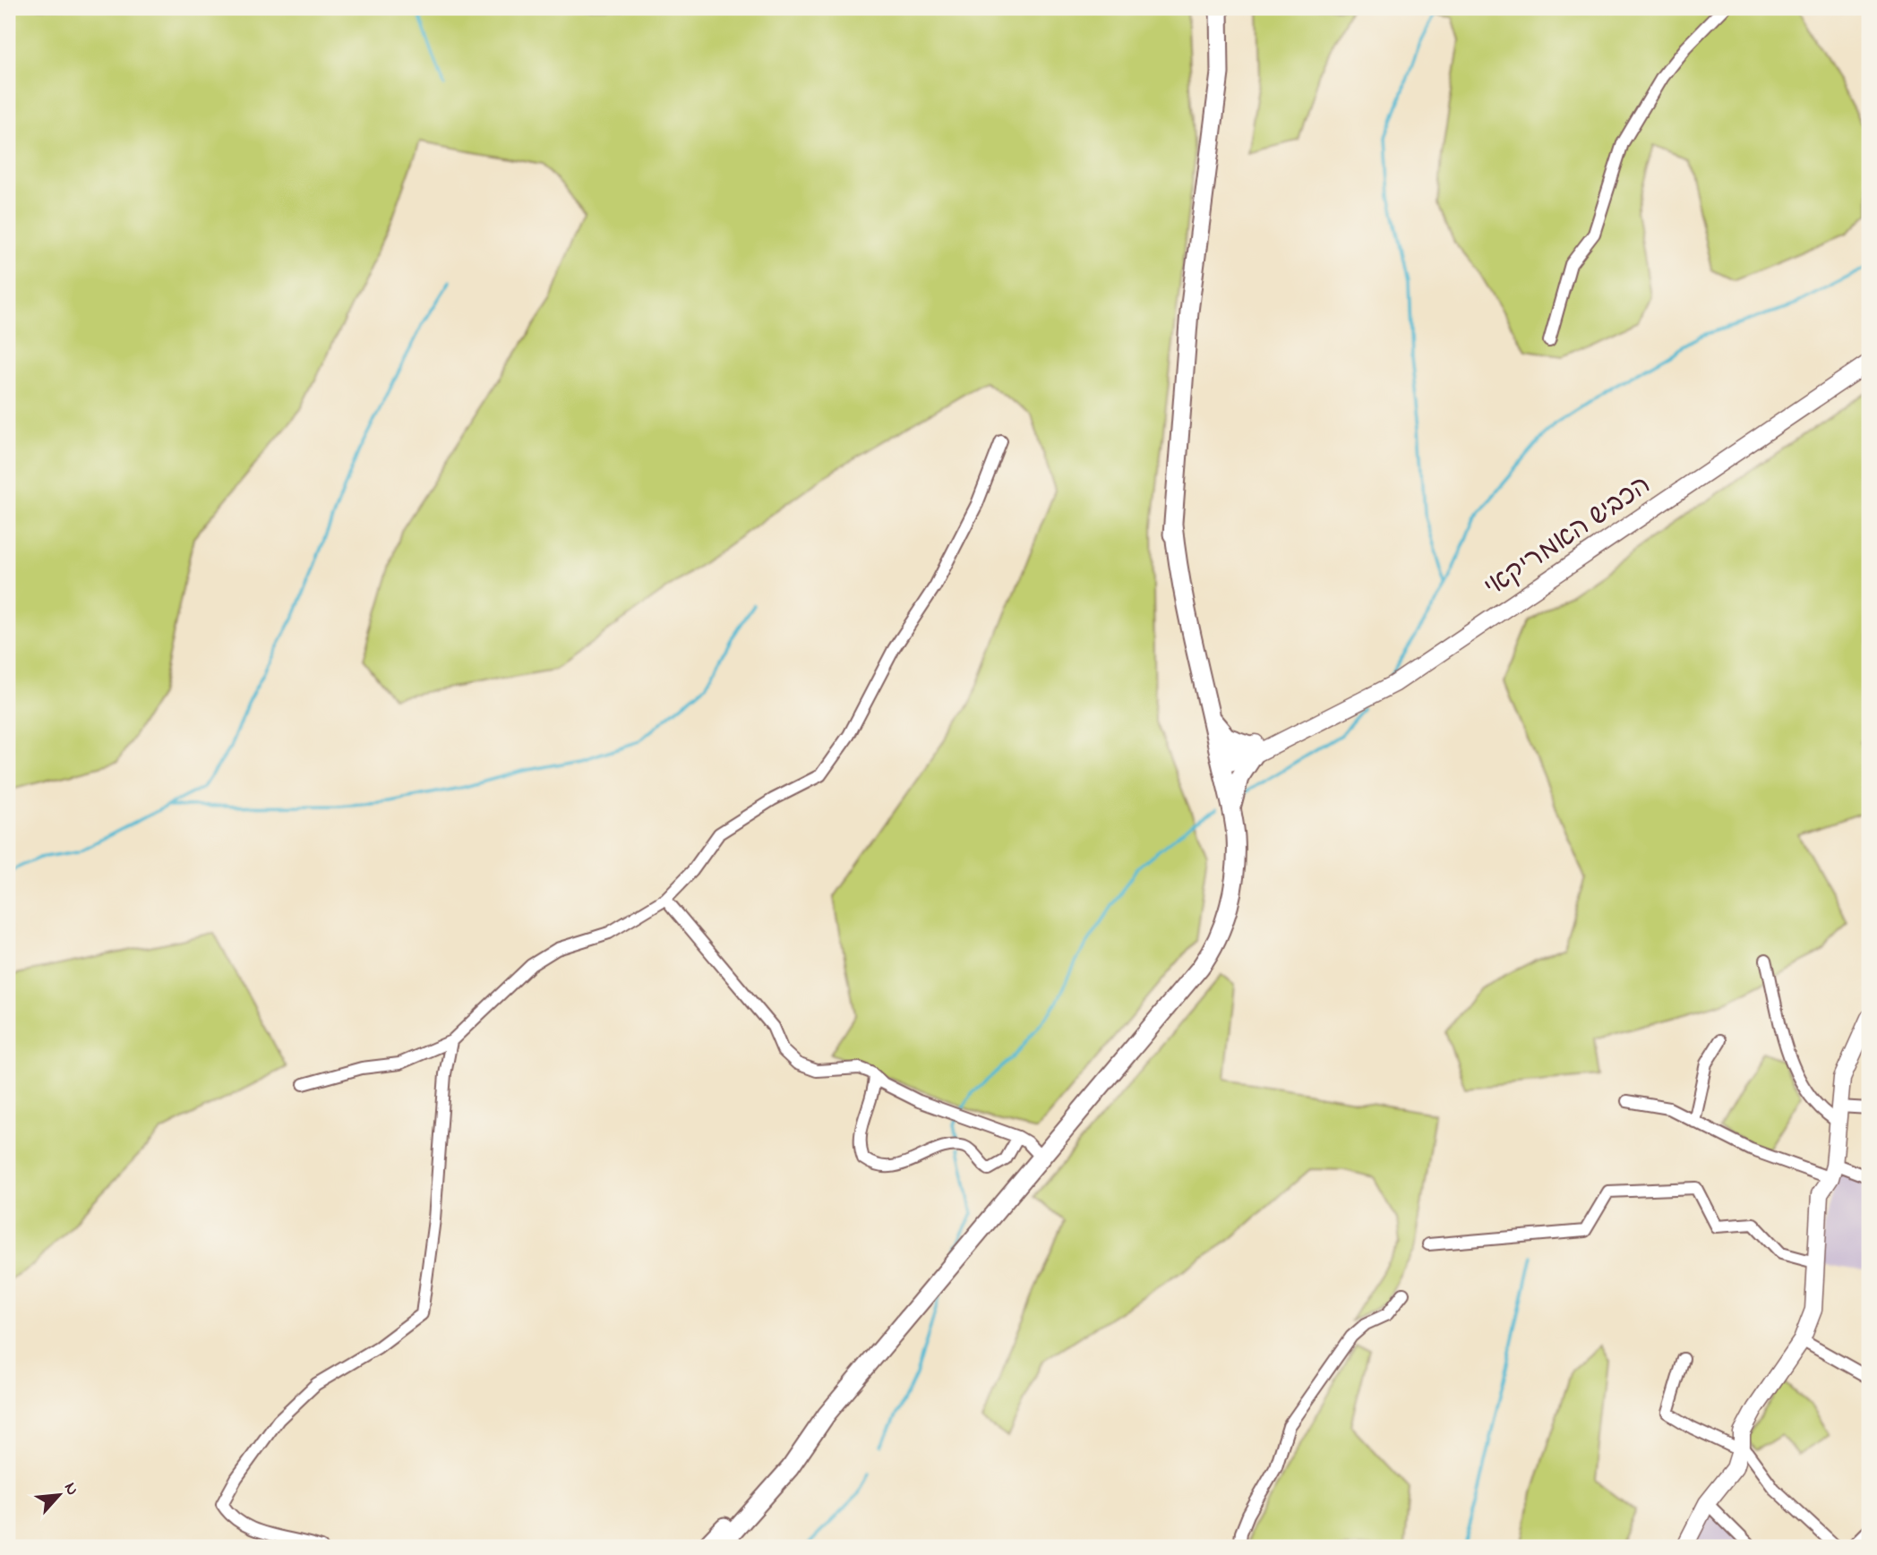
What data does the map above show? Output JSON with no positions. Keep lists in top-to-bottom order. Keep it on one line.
{"streets":{"main road":["הכביש האמריקאי"]},"north":"top right"}
